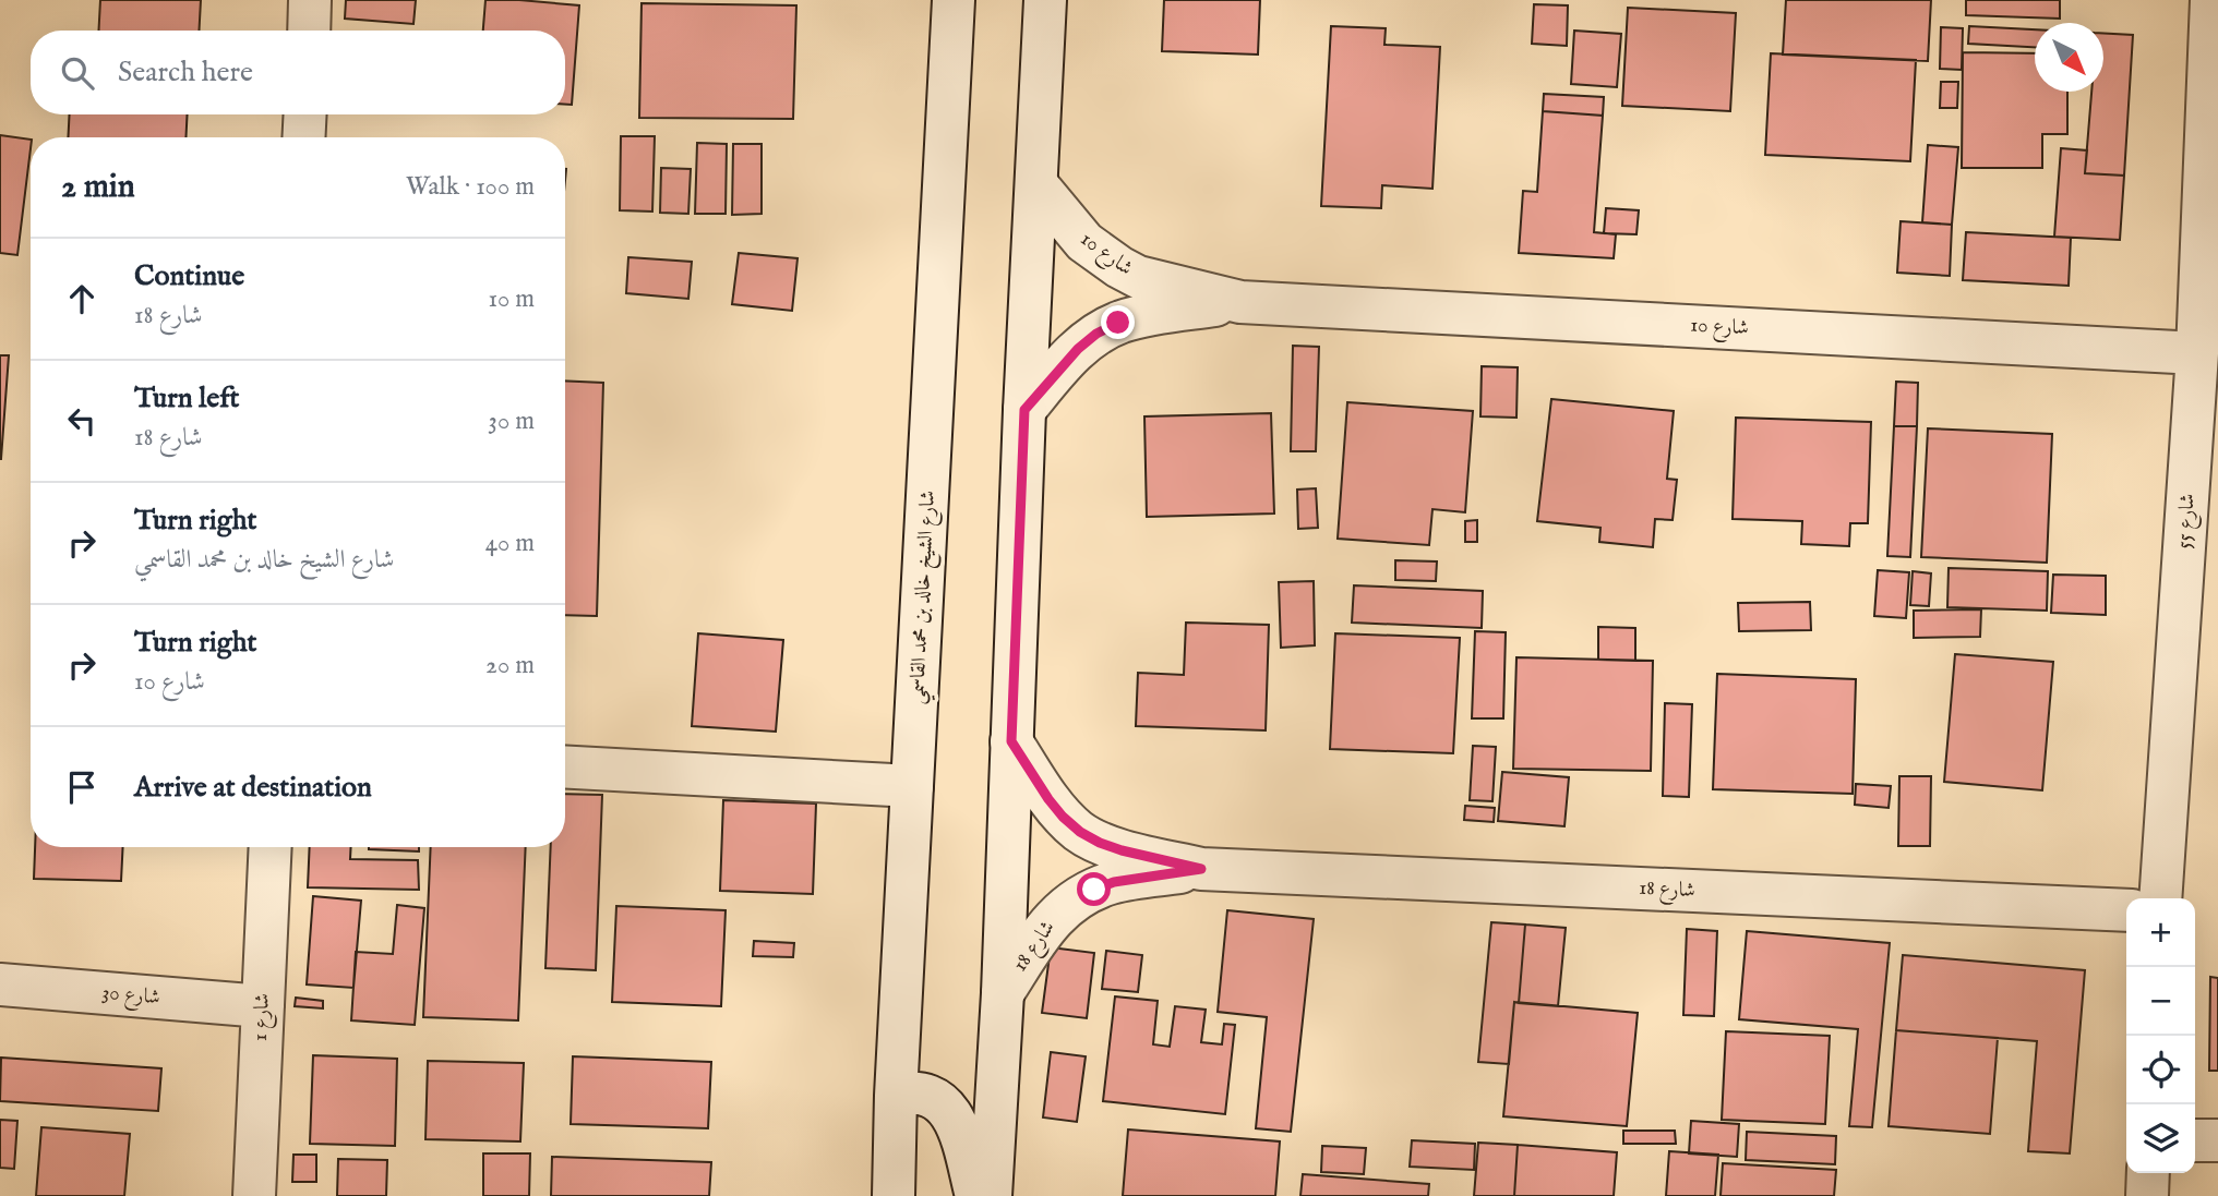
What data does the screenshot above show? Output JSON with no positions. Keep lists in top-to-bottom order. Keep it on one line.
{"streets":{"street":["شارع 10","شارع 55","شارع الشيخ خالد بن محمد القاسمي","شارع 18","شارع 30","شارع 1"]},"crossings":[["شارع 10","شارع 55"],["شارع 30","شارع 1"]],"north":"bottom right","page":{"search":"Search here","heading":["2 min","Walk · 100 m"],"list":[["Continue","شارع 18","10 m"],["Turn left","شارع 18","30 m"],["Turn right","شارع الشيخ خالد بن محمد القاسمي","40 m"],["Turn right","شارع 10","20 m"],"Arrive at destination"],"map_buttons":["+","−"]}}
